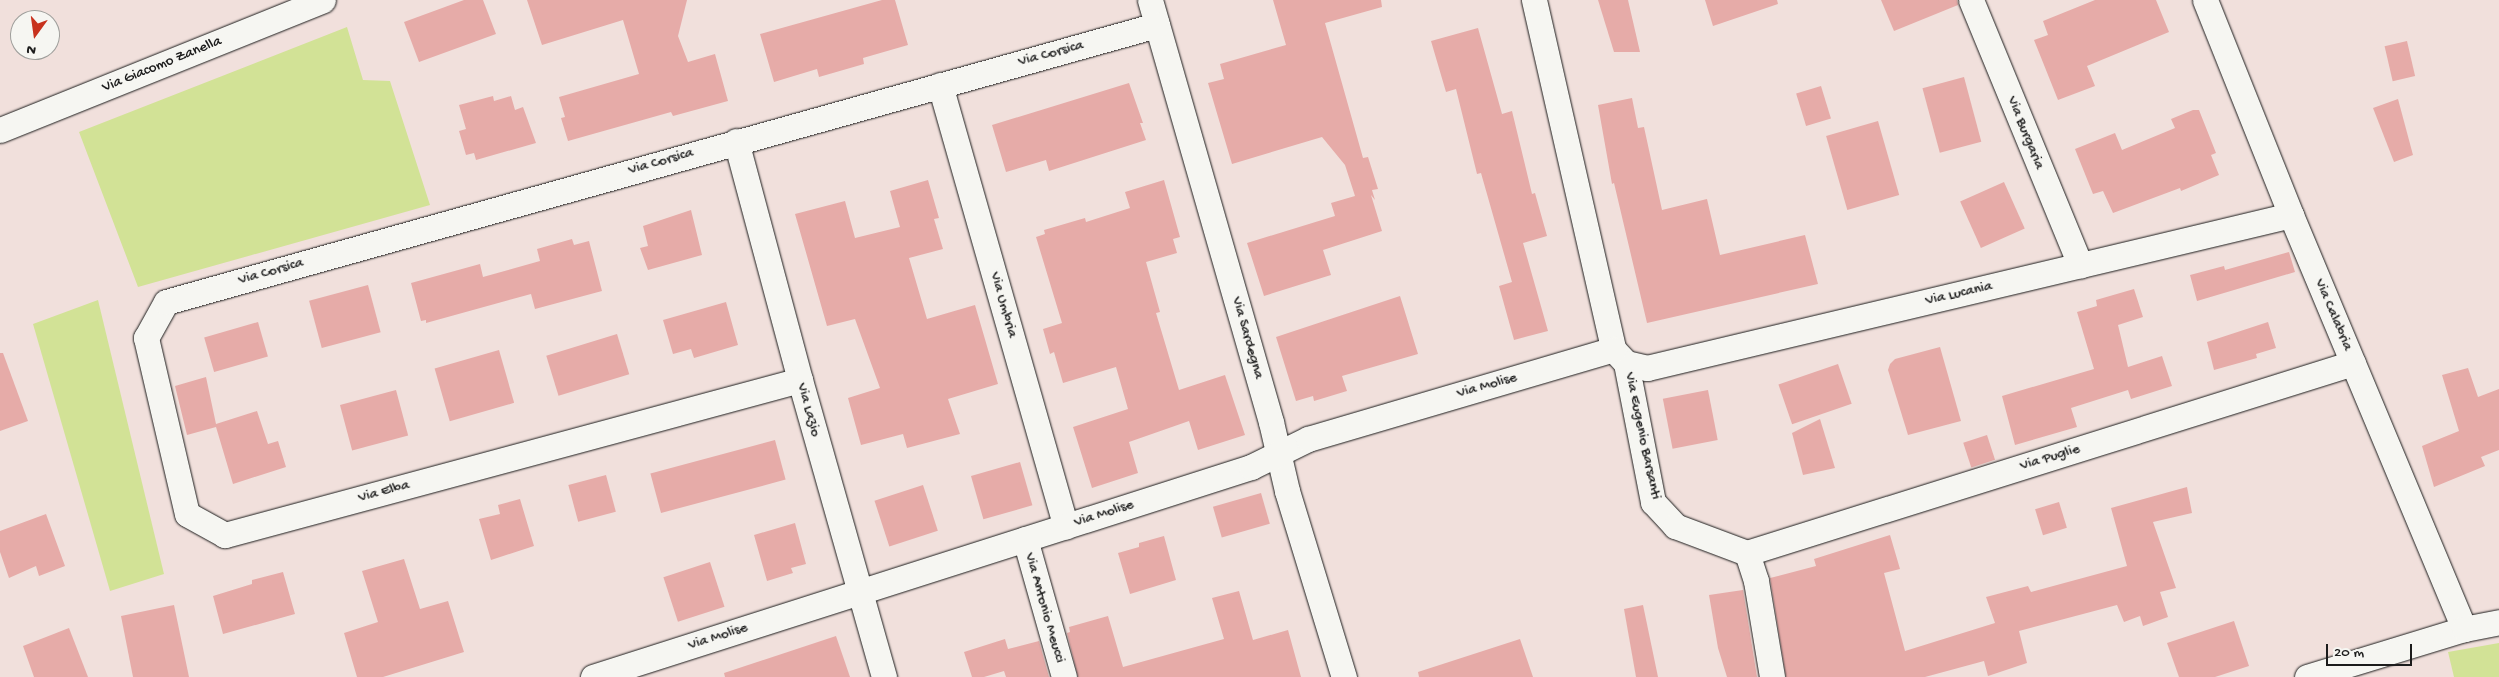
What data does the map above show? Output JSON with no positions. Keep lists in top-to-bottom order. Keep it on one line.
{"streets":{"street":["Via Corsica","Via Giacomo Zanella","Via Burgaria","Via Lucania","Via Umbria","Via Calabria","Via Sardegna","Via Molise","Via Lazio","Via Eugenio Barsanti","Via Puglie","Via Elba","Via Antonio Meucci"]},"crossings":[["Via Corsica","Via Umbria"],["Via Corsica","Via Sardegna"],["Via Corsica","Via Lazio"],["Via Corsica","Via Elba"],["Via Burgaria","Via Lucania"],["Via Lucania","Via Calabria"],["Via Lucania","Via Molise"],["Via Lucania","Via Eugenio Barsanti"],["Via Umbria","Via Molise"],["Via Calabria","Via Puglie"],["Via Sardegna","Via Molise"],["Via Molise","Via Lazio"],["Via Molise","Via Eugenio Barsanti"],["Via Molise","Via Antonio Meucci"],["Via Lazio","Via Elba"],["Via Eugenio Barsanti","Via Puglie"]],"scale_bar":"20 m","north":"bottom"}
